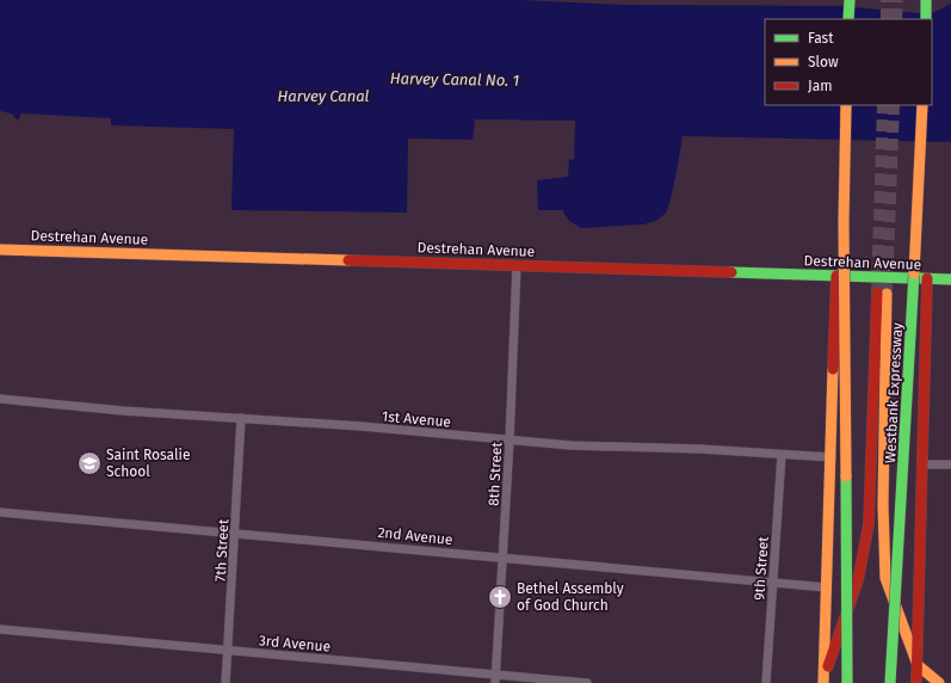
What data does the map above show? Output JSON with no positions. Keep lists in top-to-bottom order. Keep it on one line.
{"streets":{"main road":["Destrehan Avenue","Westbank Expressway"],"street":["1st Avenue","8th Street","2nd Avenue","7th Street","9th Street","3rd Avenue"]},"crossings":[["Destrehan Avenue","Westbank Expressway"],["Destrehan Avenue","8th Street"],["1st Avenue","8th Street"],["1st Avenue","7th Street"],["1st Avenue","9th Street"],["8th Street","2nd Avenue"],["8th Street","3rd Avenue"],["2nd Avenue","7th Street"],["2nd Avenue","9th Street"],["7th Street","3rd Avenue"]],"water":["Harvey Canal No. 1","Harvey Canal"],"places":{"school or university":["Saint Rosalie School"],"church":["Bethel Assembly of God Church"]},"legend":["Fast","Slow","Jam"]}
